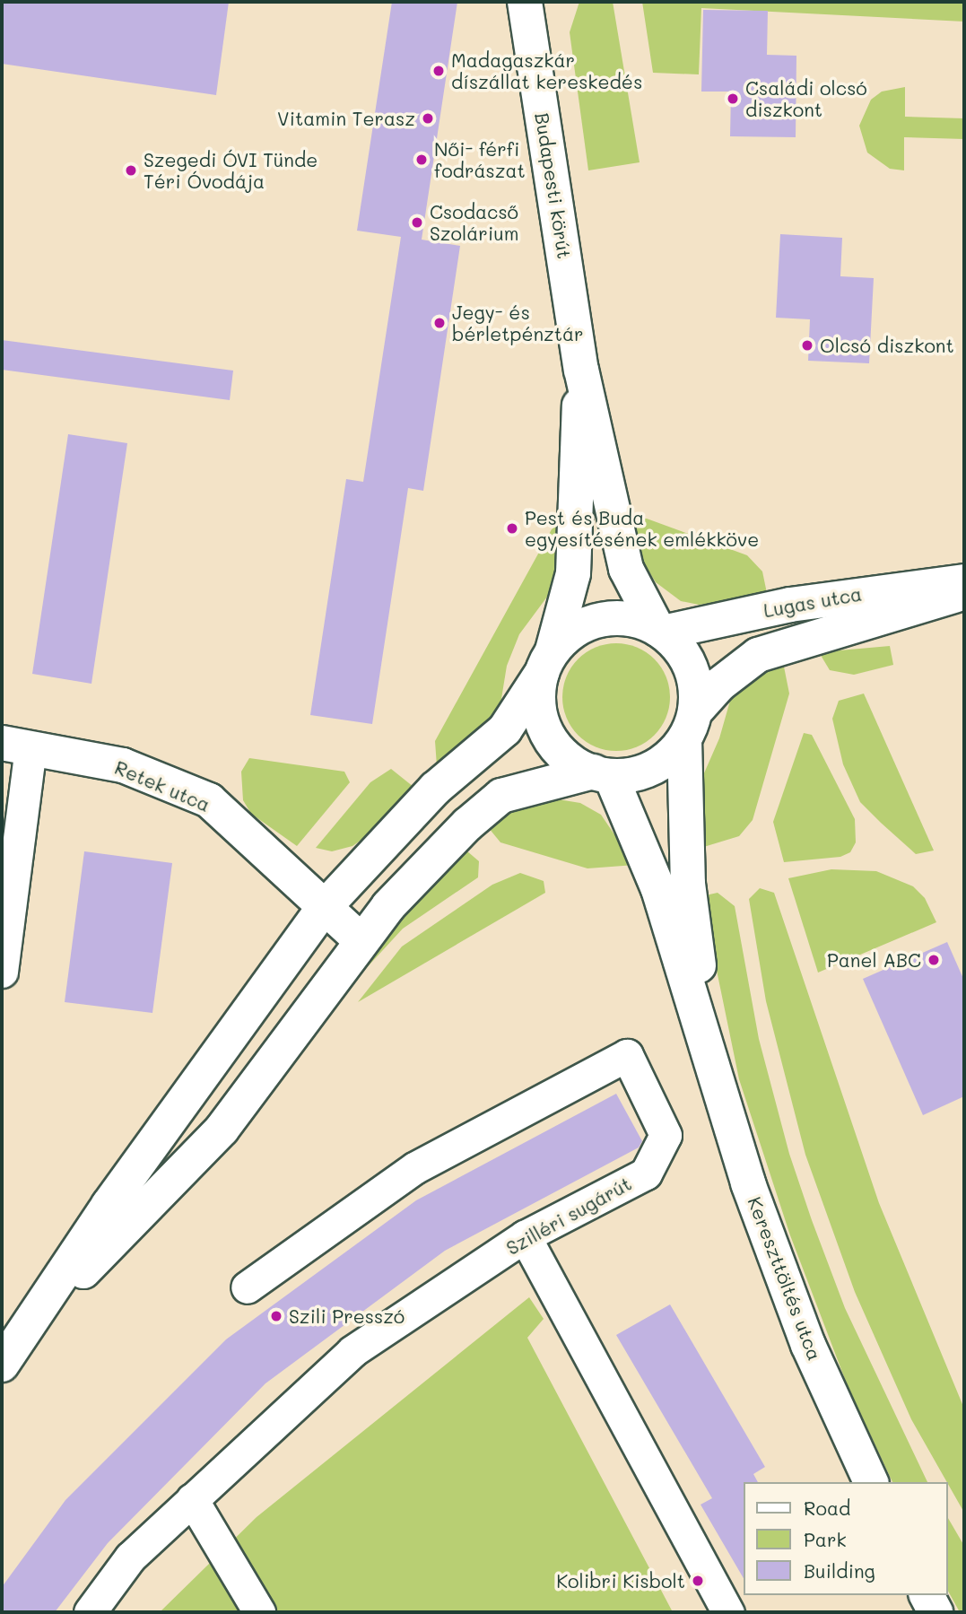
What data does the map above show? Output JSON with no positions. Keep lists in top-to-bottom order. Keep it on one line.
{"streets":{"street":["Budapesti körút","Lugas utca","Retek utca","Szilléri sugárút","Kereszttöltés utca"]},"crossings":[["Budapesti körút","Lugas utca"],["Budapesti körút","Kereszttöltés utca"],["Lugas utca","Kereszttöltés utca"]],"places":["Madagaszkár díszállat kereskedés","Családi olcsó diszkont","Vitamin Terasz","Női- férfi fodrászat","Szegedi ÓVI Tünde Téri Óvodája","Csodacső Szolárium","Jegy- és bérletpénztár","Olcsó diszkont","Pest és Buda egyesítésének emlékköve","Panel ABC","Szili Presszó","Kolibri Kisbolt"],"legend":["Road","Park","Building"]}
